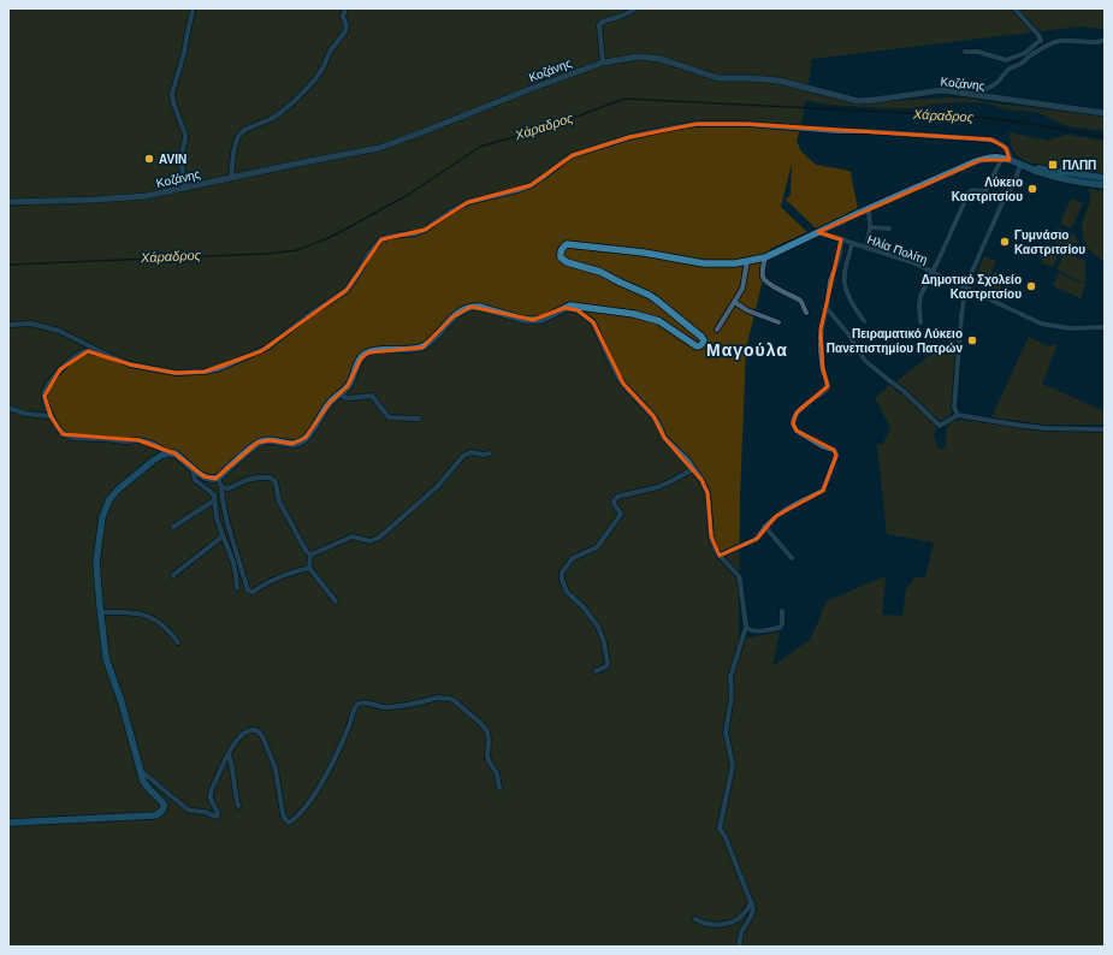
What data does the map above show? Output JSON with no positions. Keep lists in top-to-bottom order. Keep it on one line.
{"streets":{"street":["Κοζάνης","Ηλία Πολίτη"]},"districts":["Μαγούλα"],"water":["Χάραδρος"],"places":{"other":["AVIN","Λύκειο Καστριτσίου","Γυμνάσιο Καστριτσίου","Δημοτικό Σχολείο Καστριτσίου","Πειραματικό Λύκειο Πανεπιστημίου Πατρών"],"transit":["ΠΛΠΠ"]}}
